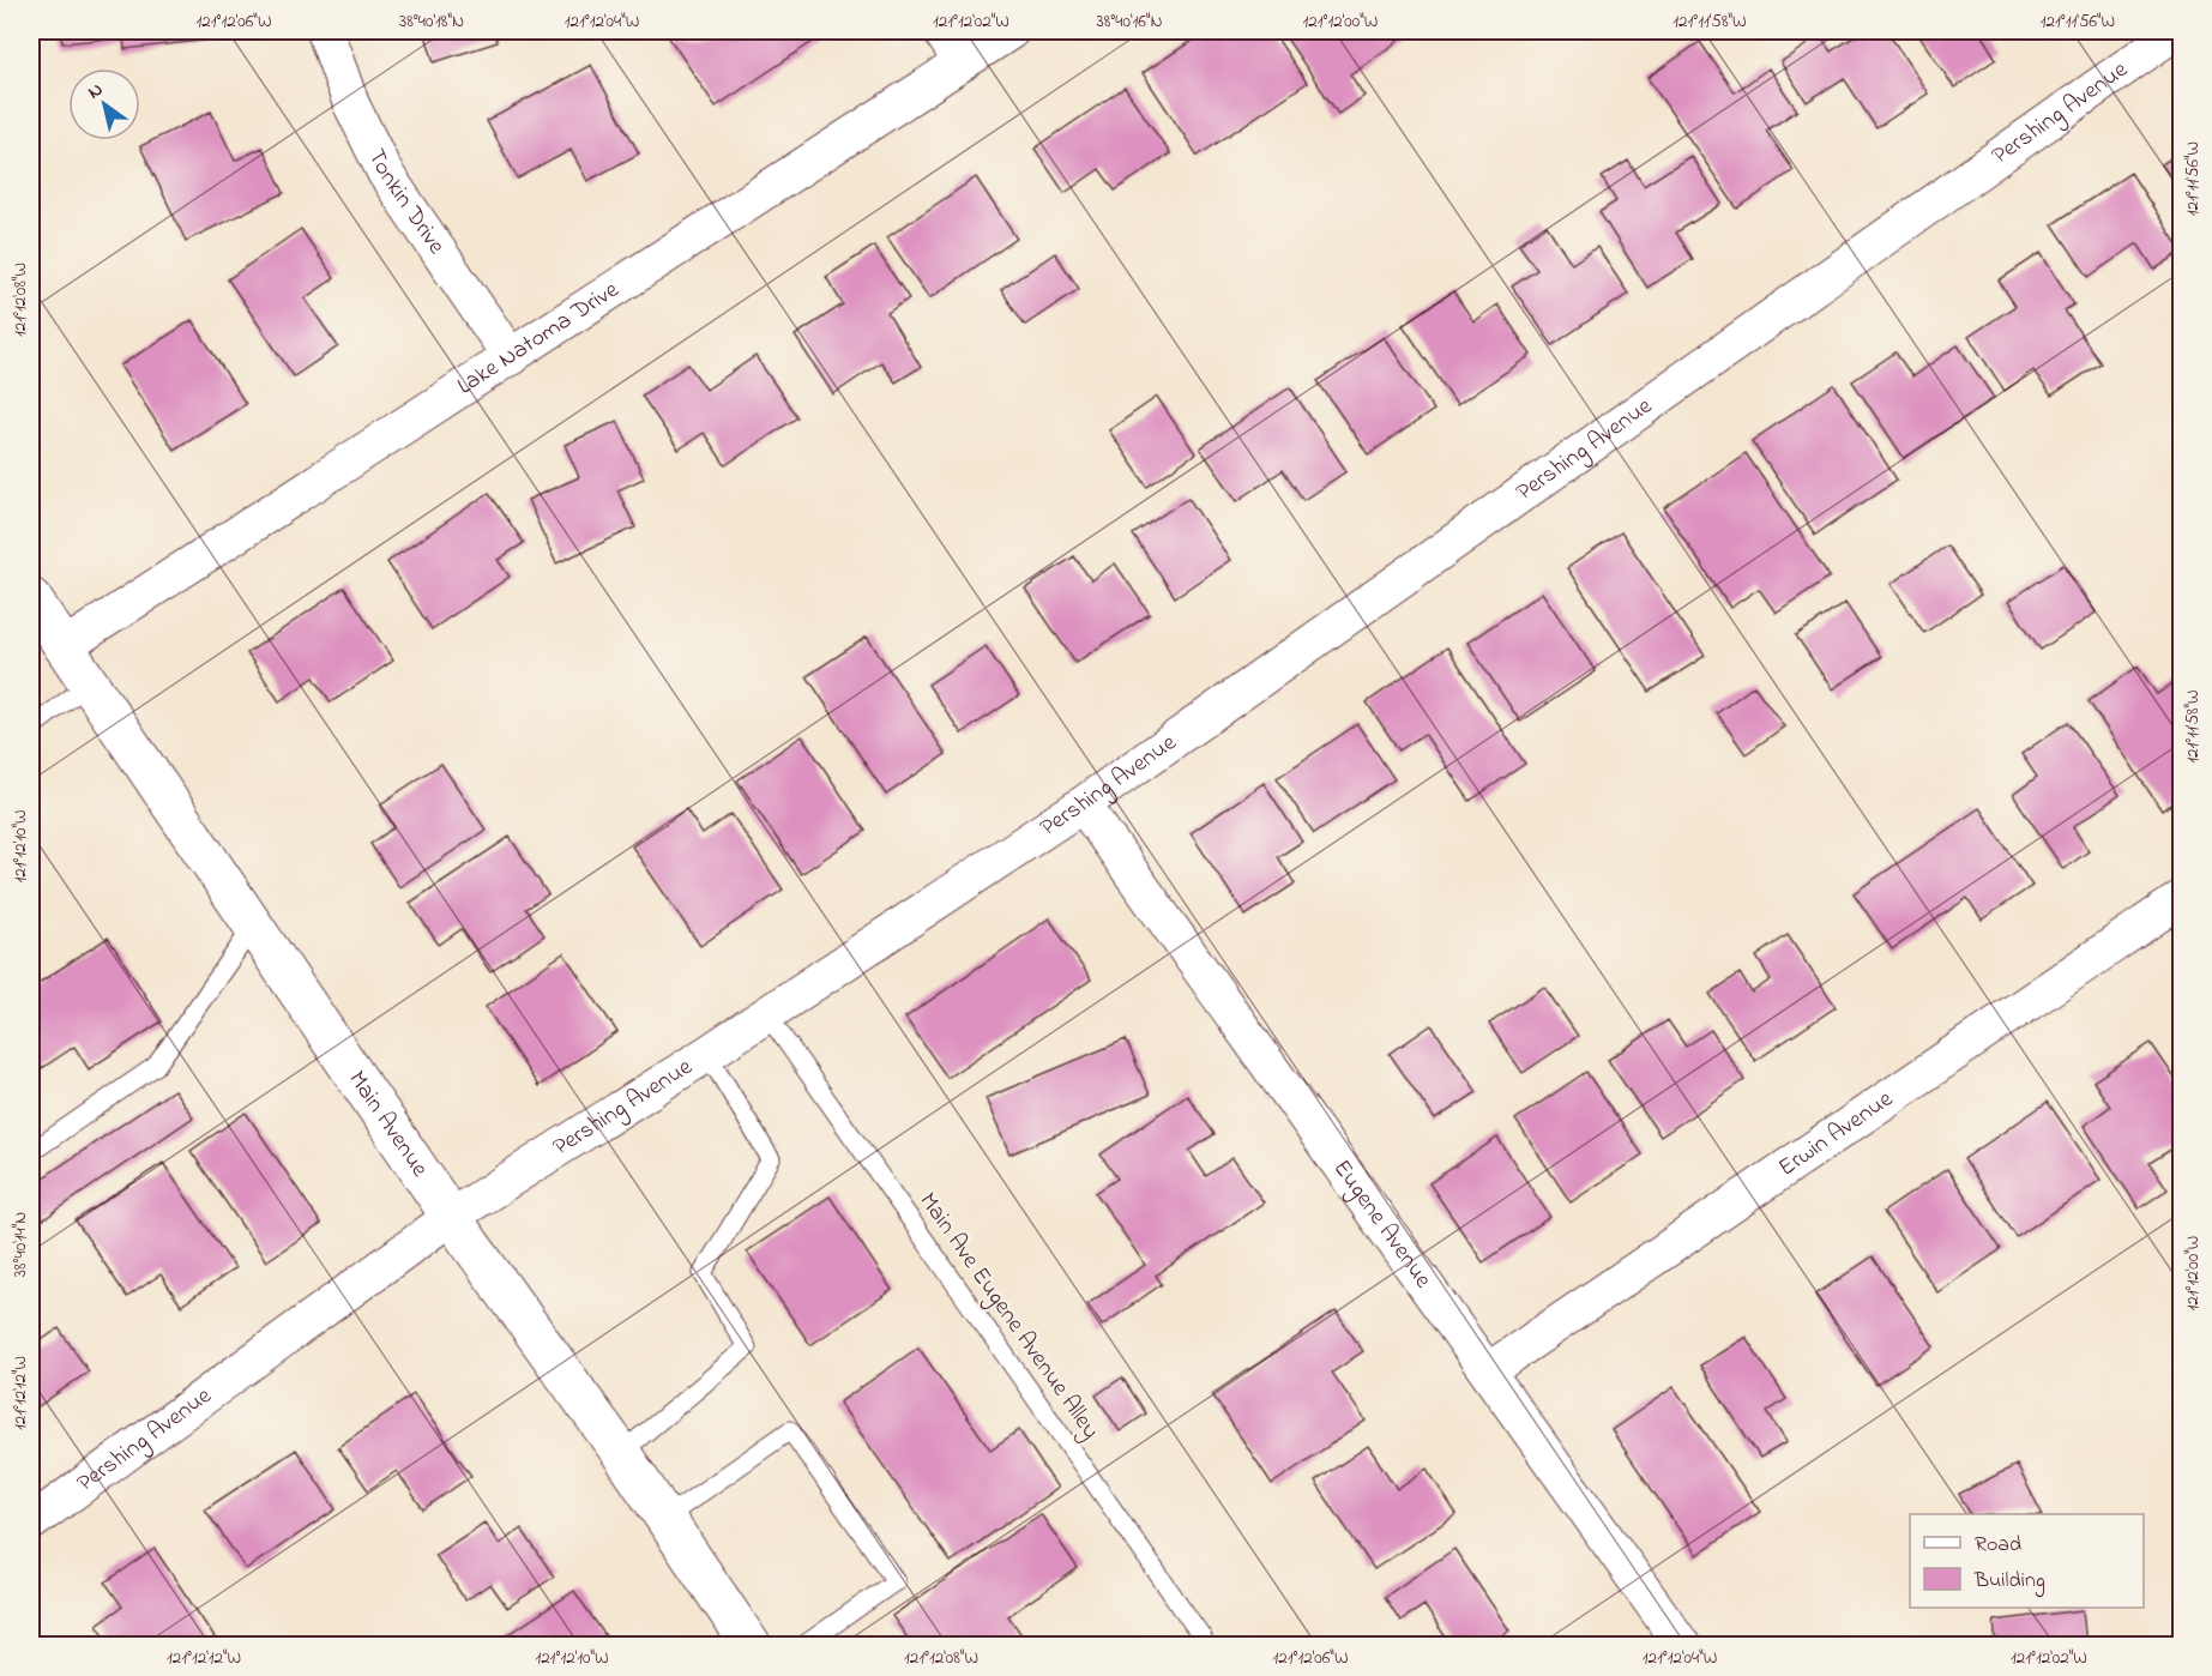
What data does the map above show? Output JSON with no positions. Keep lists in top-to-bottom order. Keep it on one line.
{"streets":{"street":["Pershing Avenue","Tonkin Drive","Lake Natoma Drive","Main Avenue","Erwin Avenue","Eugene Avenue"],"lane":["Main Ave Eugene Avenue Alley"]},"crossings":[["Pershing Avenue","Main Avenue"],["Pershing Avenue","Eugene Avenue"],["Pershing Avenue","Main Ave Eugene Avenue Alley"],["Tonkin Drive","Lake Natoma Drive"],["Lake Natoma Drive","Main Avenue"],["Erwin Avenue","Eugene Avenue"]],"legend":["Road","Building"],"north":"top left","coordinates":["121°12'06\"W","38°40'18\"N","121°12'04\"W","121°12'02\"W","38°40'16\"N","121°12'00\"W","121°11'58\"W","121°11'56\"W","121°12'08\"W","121°12'10\"W","38°40'14\"N","121°12'12\"W"]}
